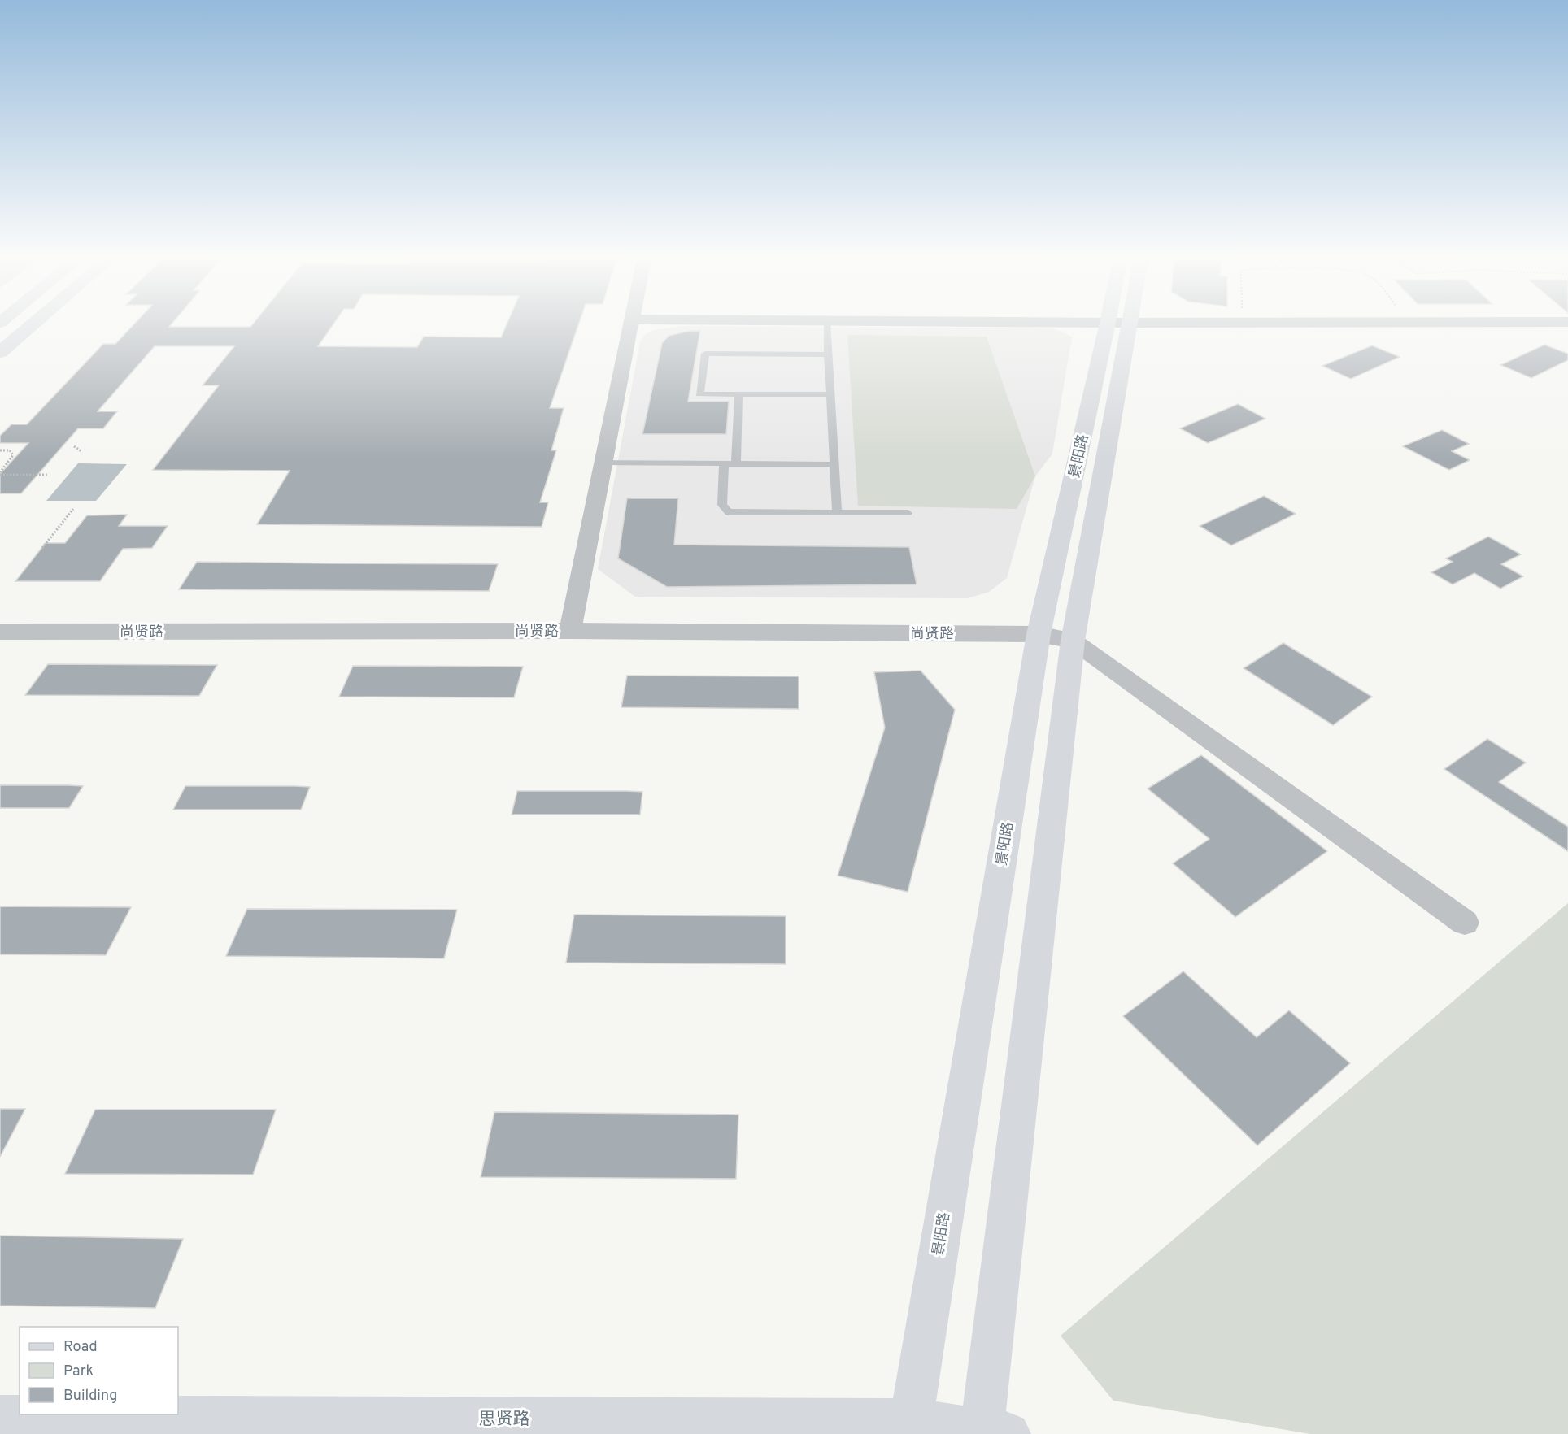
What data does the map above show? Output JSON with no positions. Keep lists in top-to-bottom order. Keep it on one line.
{"streets":{"main road":["景阳路","思贤路"],"street":["尚贤路"]},"crossings":[["景阳路","尚贤路"],["景阳路","思贤路"]],"legend":["Road","Park","Building"]}
